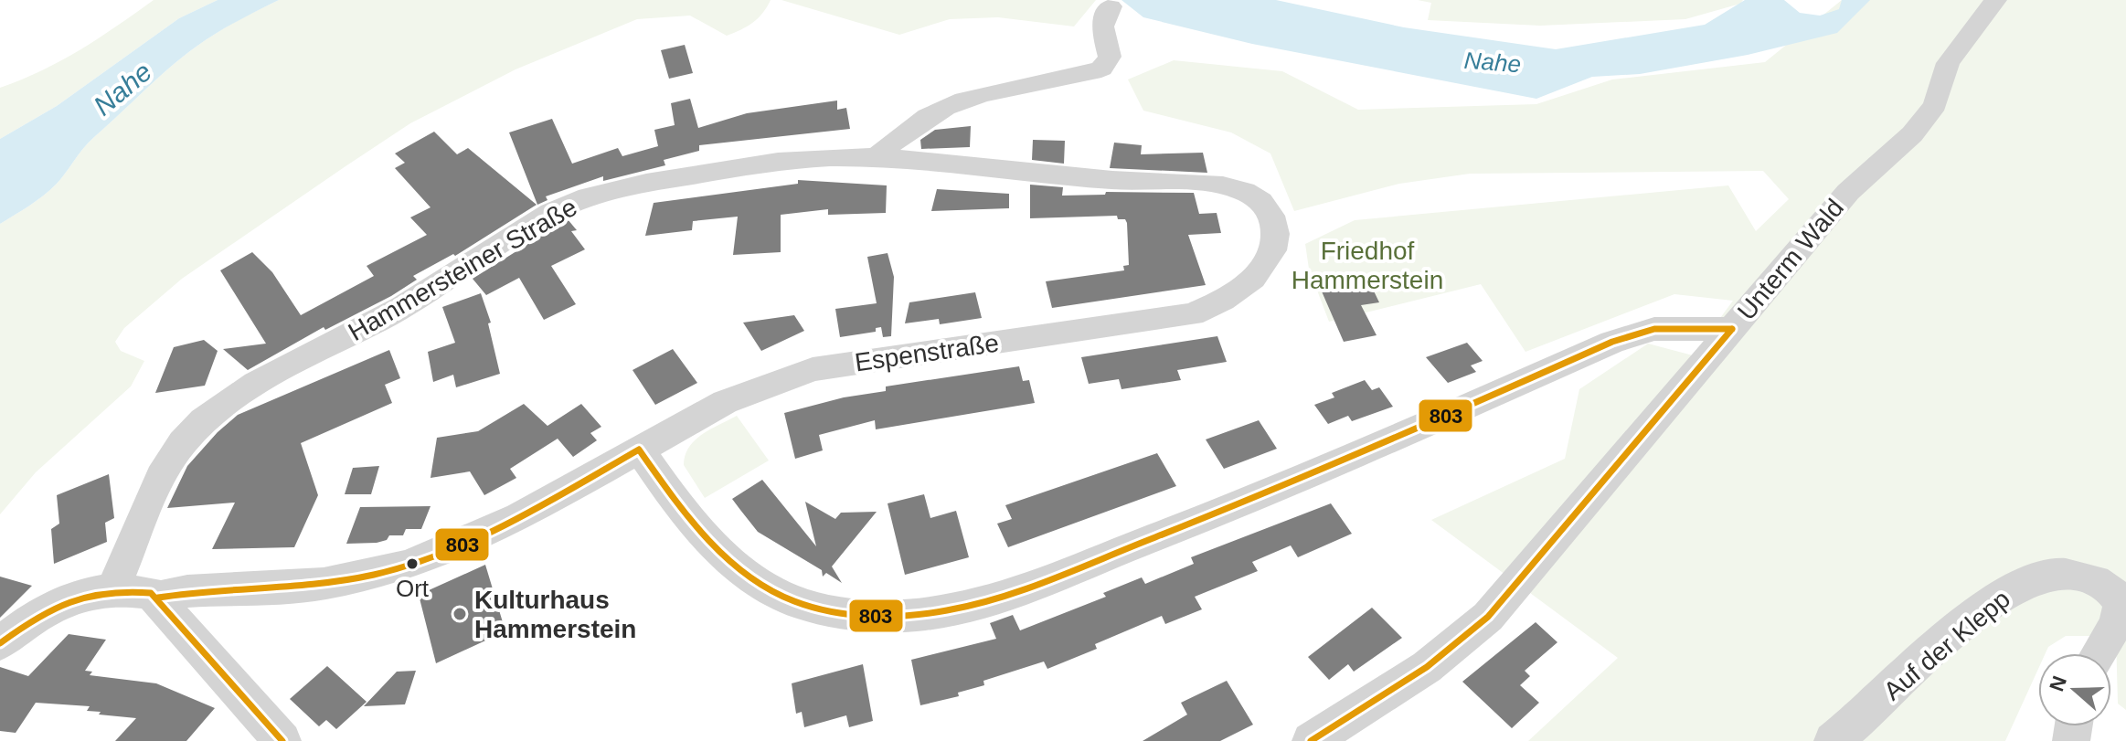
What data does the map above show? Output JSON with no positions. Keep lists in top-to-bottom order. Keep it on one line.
{"streets":{"street":["Unterm Wald","Hammersteiner Straße","Espenstraße","Auf der Klepp"]},"crossings":[["Hammersteiner Straße","Espenstraße"]],"water":["Nahe"],"parks":["Friedhof Hammerstein"],"places":["Ort","Kulturhaus Hammerstein"],"lines":["transit line 803"],"north":"left"}
